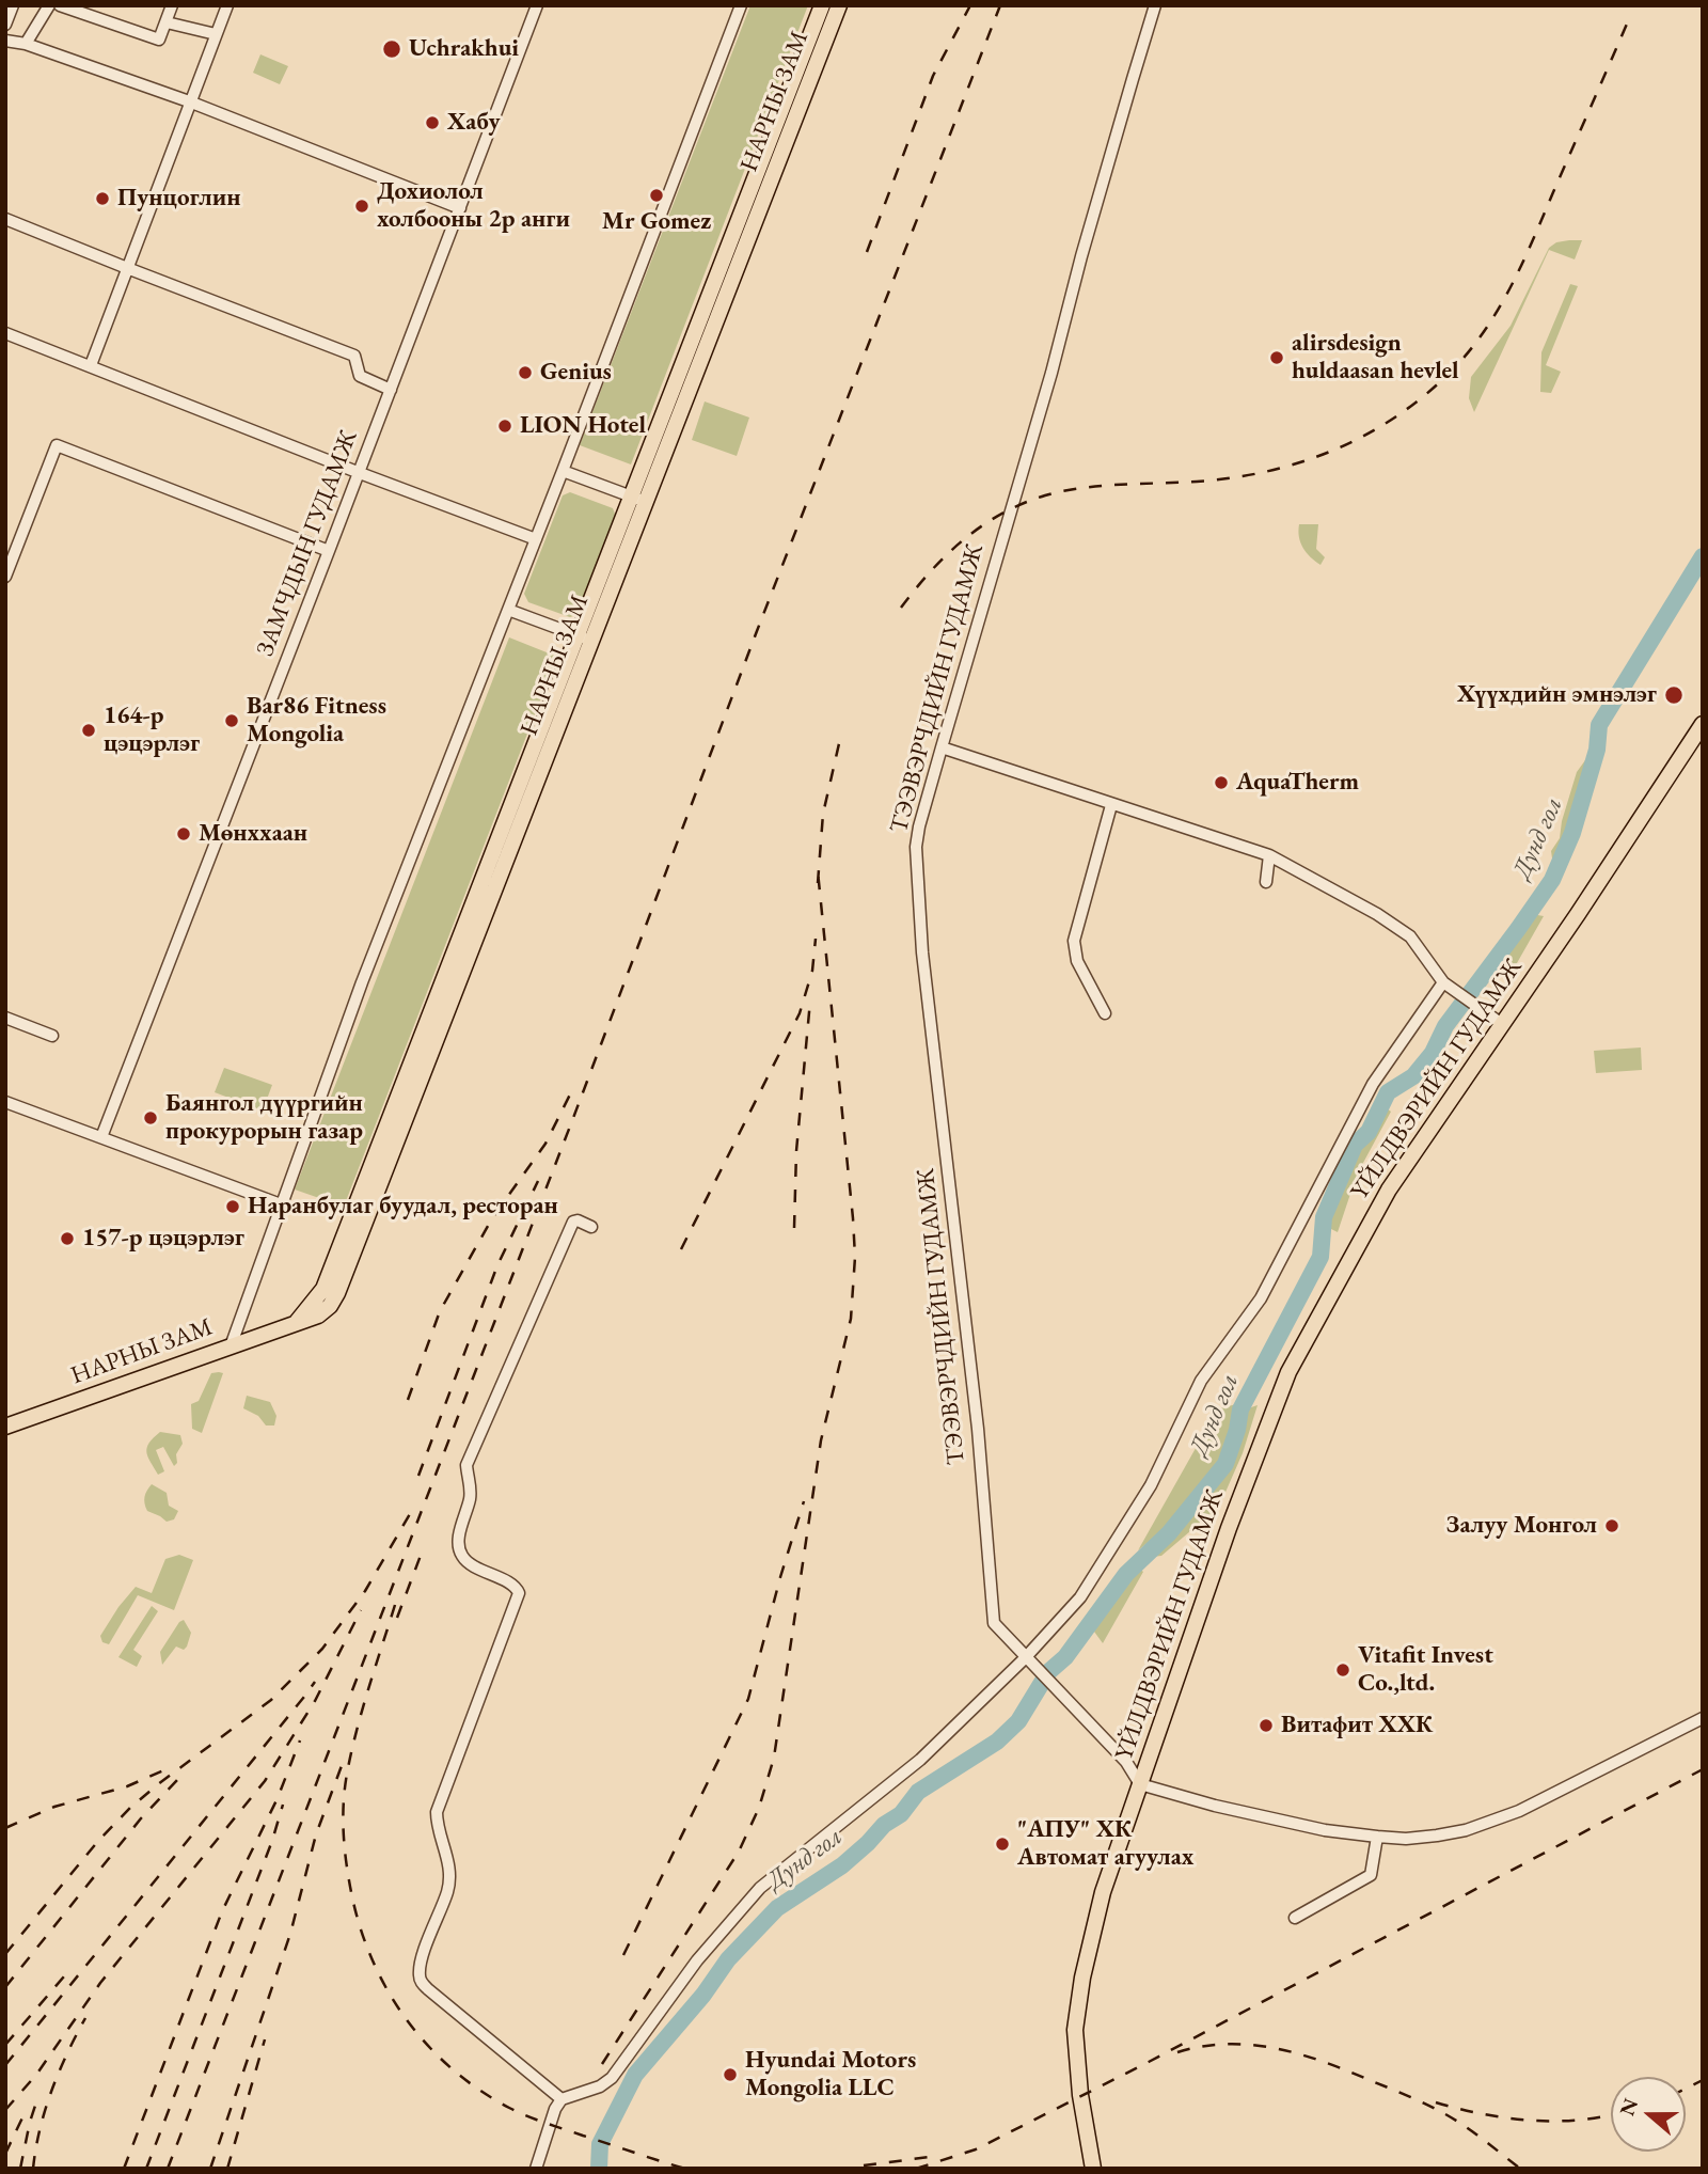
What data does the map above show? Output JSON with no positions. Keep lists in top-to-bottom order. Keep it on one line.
{"streets":{"main road":["НАРНЫ ЗАМ","YЙЛДВЭРИЙН ГУДАМЖ"],"street":["ЗАМЧДЫН ГУДАМЖ","ТЭЭВЭРЧДИЙН ГУДАМЖ"]},"crossings":[["ТЭЭВЭРЧДИЙН ГУДАМЖ","YЙЛДВЭРИЙН ГУДАМЖ"]],"water":["Дунд гол"],"places":["Uchrakhui","Хабу","Mr Gomez","Пунцоглин","Дохиолол холбооны 2р анги","alirsdesign huldaasan hevlel","Genius","LION Hotel","Хүүхдийн эмнэлэг","Bar86 Fitness Mongolia","164-р цэцэрлэг","AquaTherm","Мөнххаан","Баянгол дүүргийн прокурорын газар","Наранбулаг буудал, ресторан","157-р цэцэрлэг","Залуу Монгол","Vitafit Invest Co.,ltd.","Витафит ХХК","\"АПУ\" ХК Автомат агуулах","Hyundai Motors Mongolia LLC"],"north":"left"}
